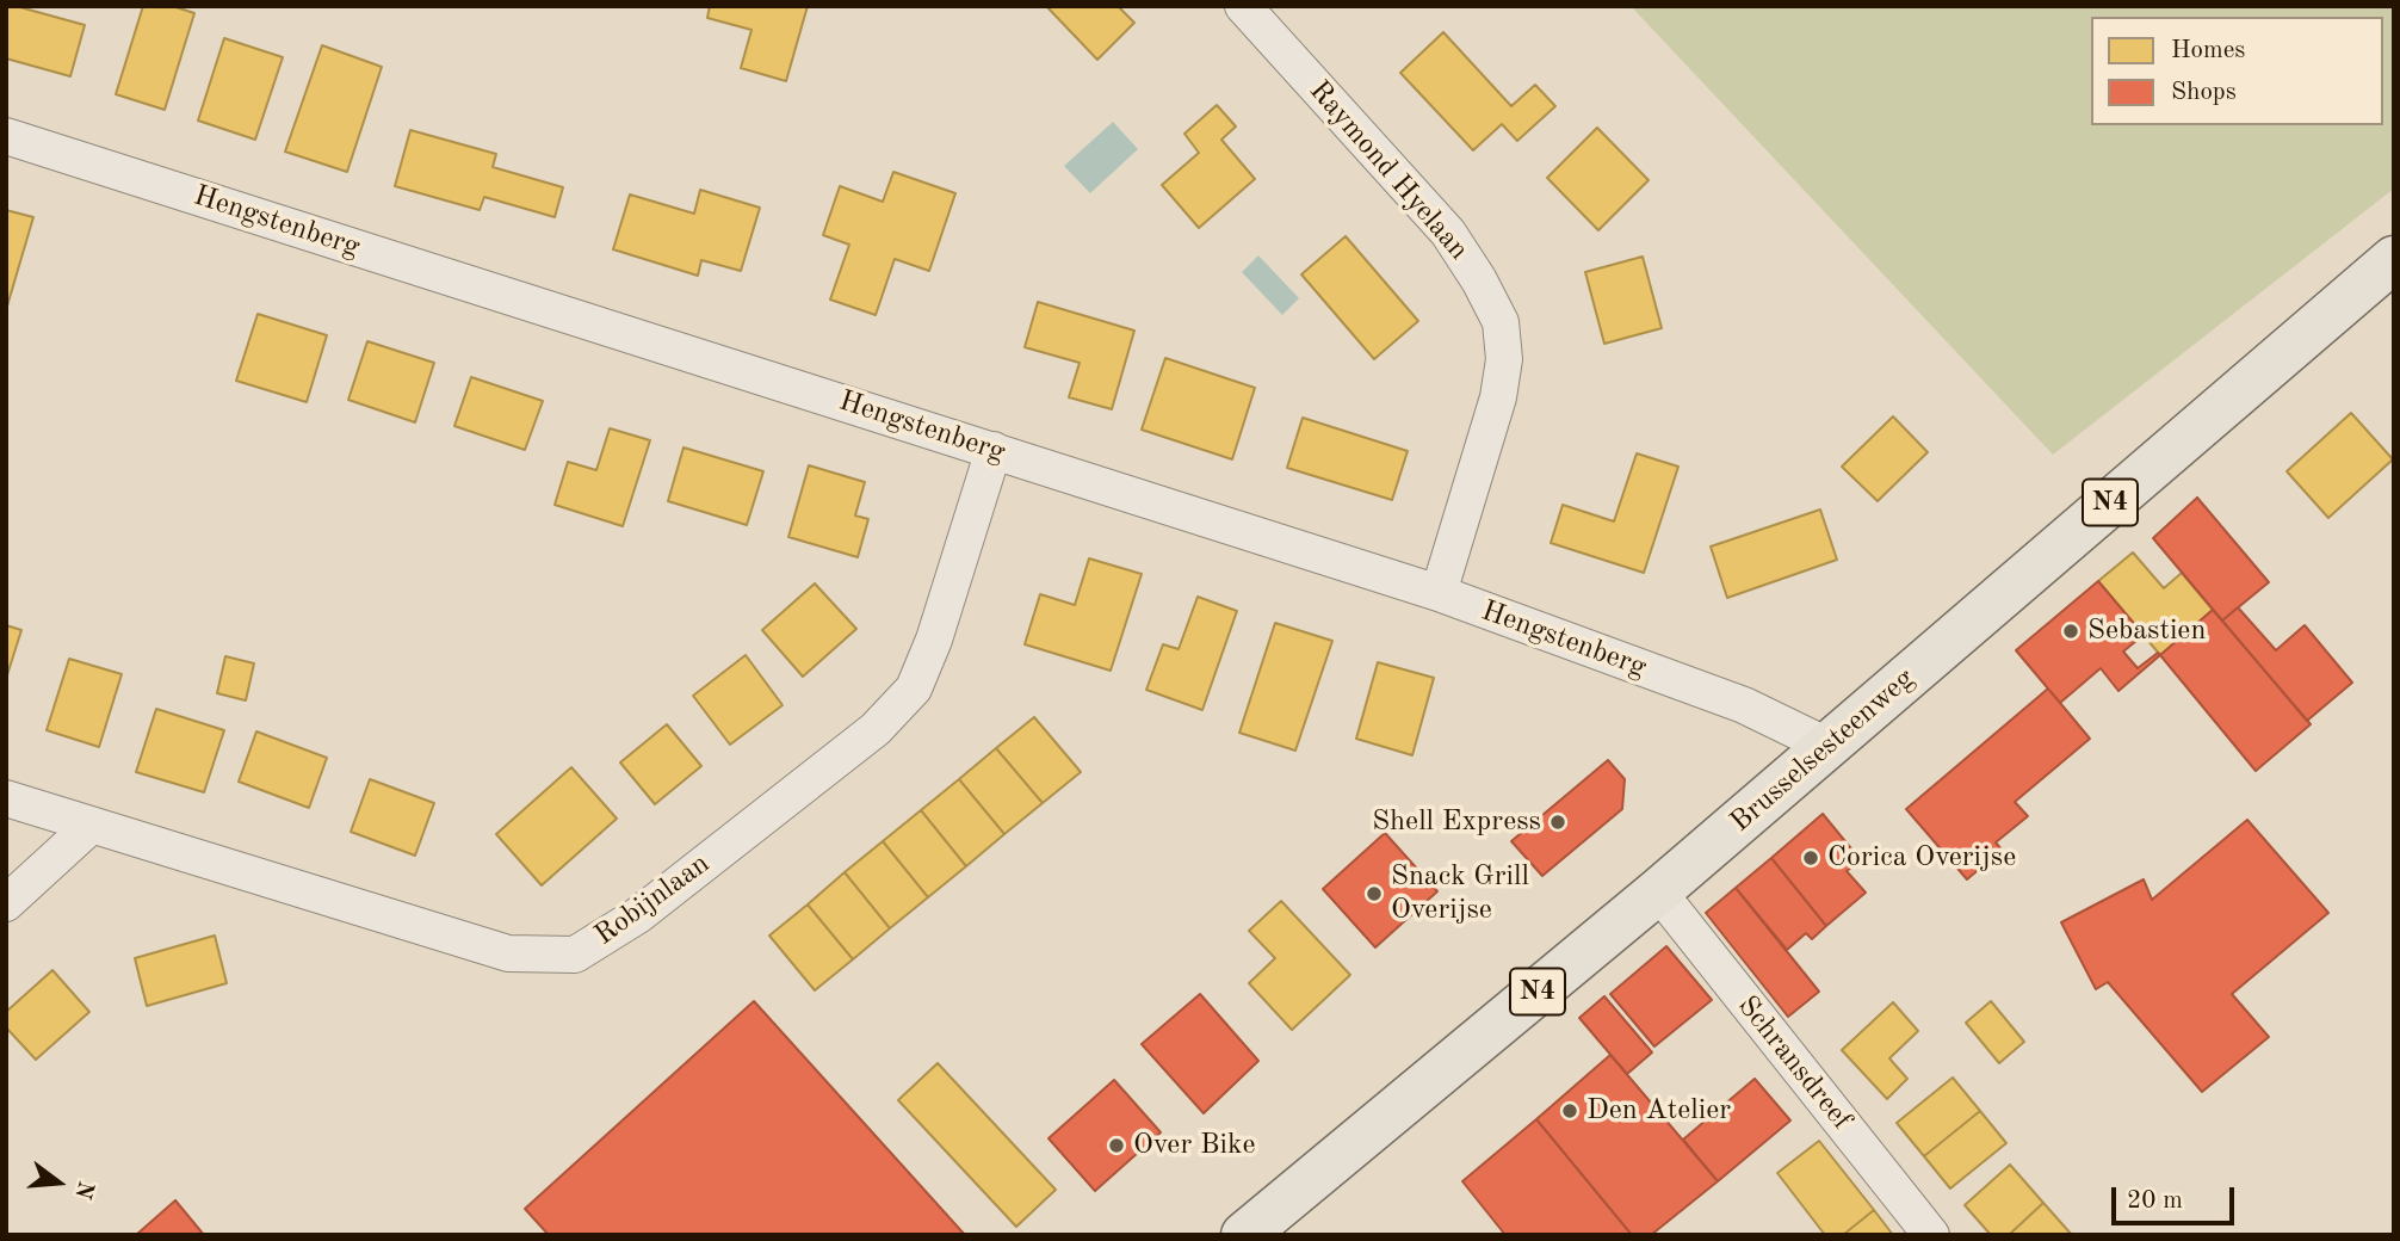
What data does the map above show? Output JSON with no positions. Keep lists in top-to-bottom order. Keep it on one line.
{"streets":{"main road":["N4","Brusselsesteenweg"],"street":["Raymond Hyelaan","Hengstenberg","Robijnlaan","Schransdreef"]},"crossings":[["Raymond Hyelaan","Hengstenberg"],["Hengstenberg","Brusselsesteenweg"],["Hengstenberg","Robijnlaan"],["Brusselsesteenweg","Schransdreef"]],"places":["Sebastien","Shell Express","Corica Overijse","Snack Grill Overijse","Den Atelier","Over Bike"],"legend":["Homes","Shops"],"scale_bar":"20 m","north":"right"}
